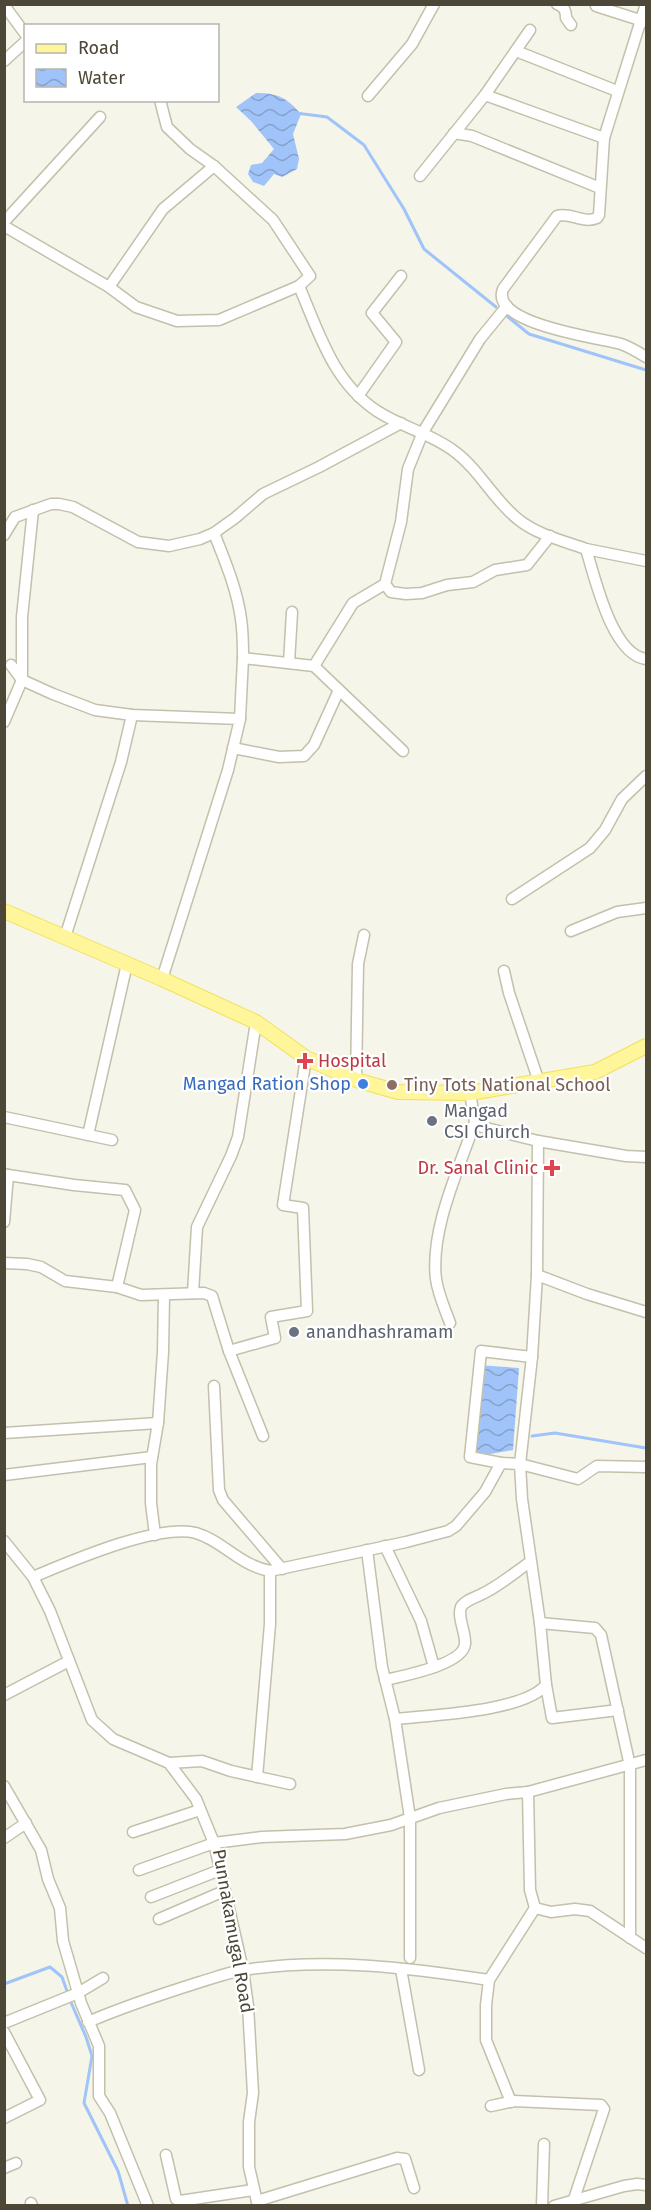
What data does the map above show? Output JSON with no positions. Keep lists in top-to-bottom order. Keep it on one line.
{"streets":{"street":["Punnakamugal Road"]},"places":{"health":["Hospital","Dr. Sanal Clinic"],"other":["Mangad Ration Shop","Tiny Tots National School","Mangad CSI Church","anandhashramam"]},"legend":["Road","Water"]}
